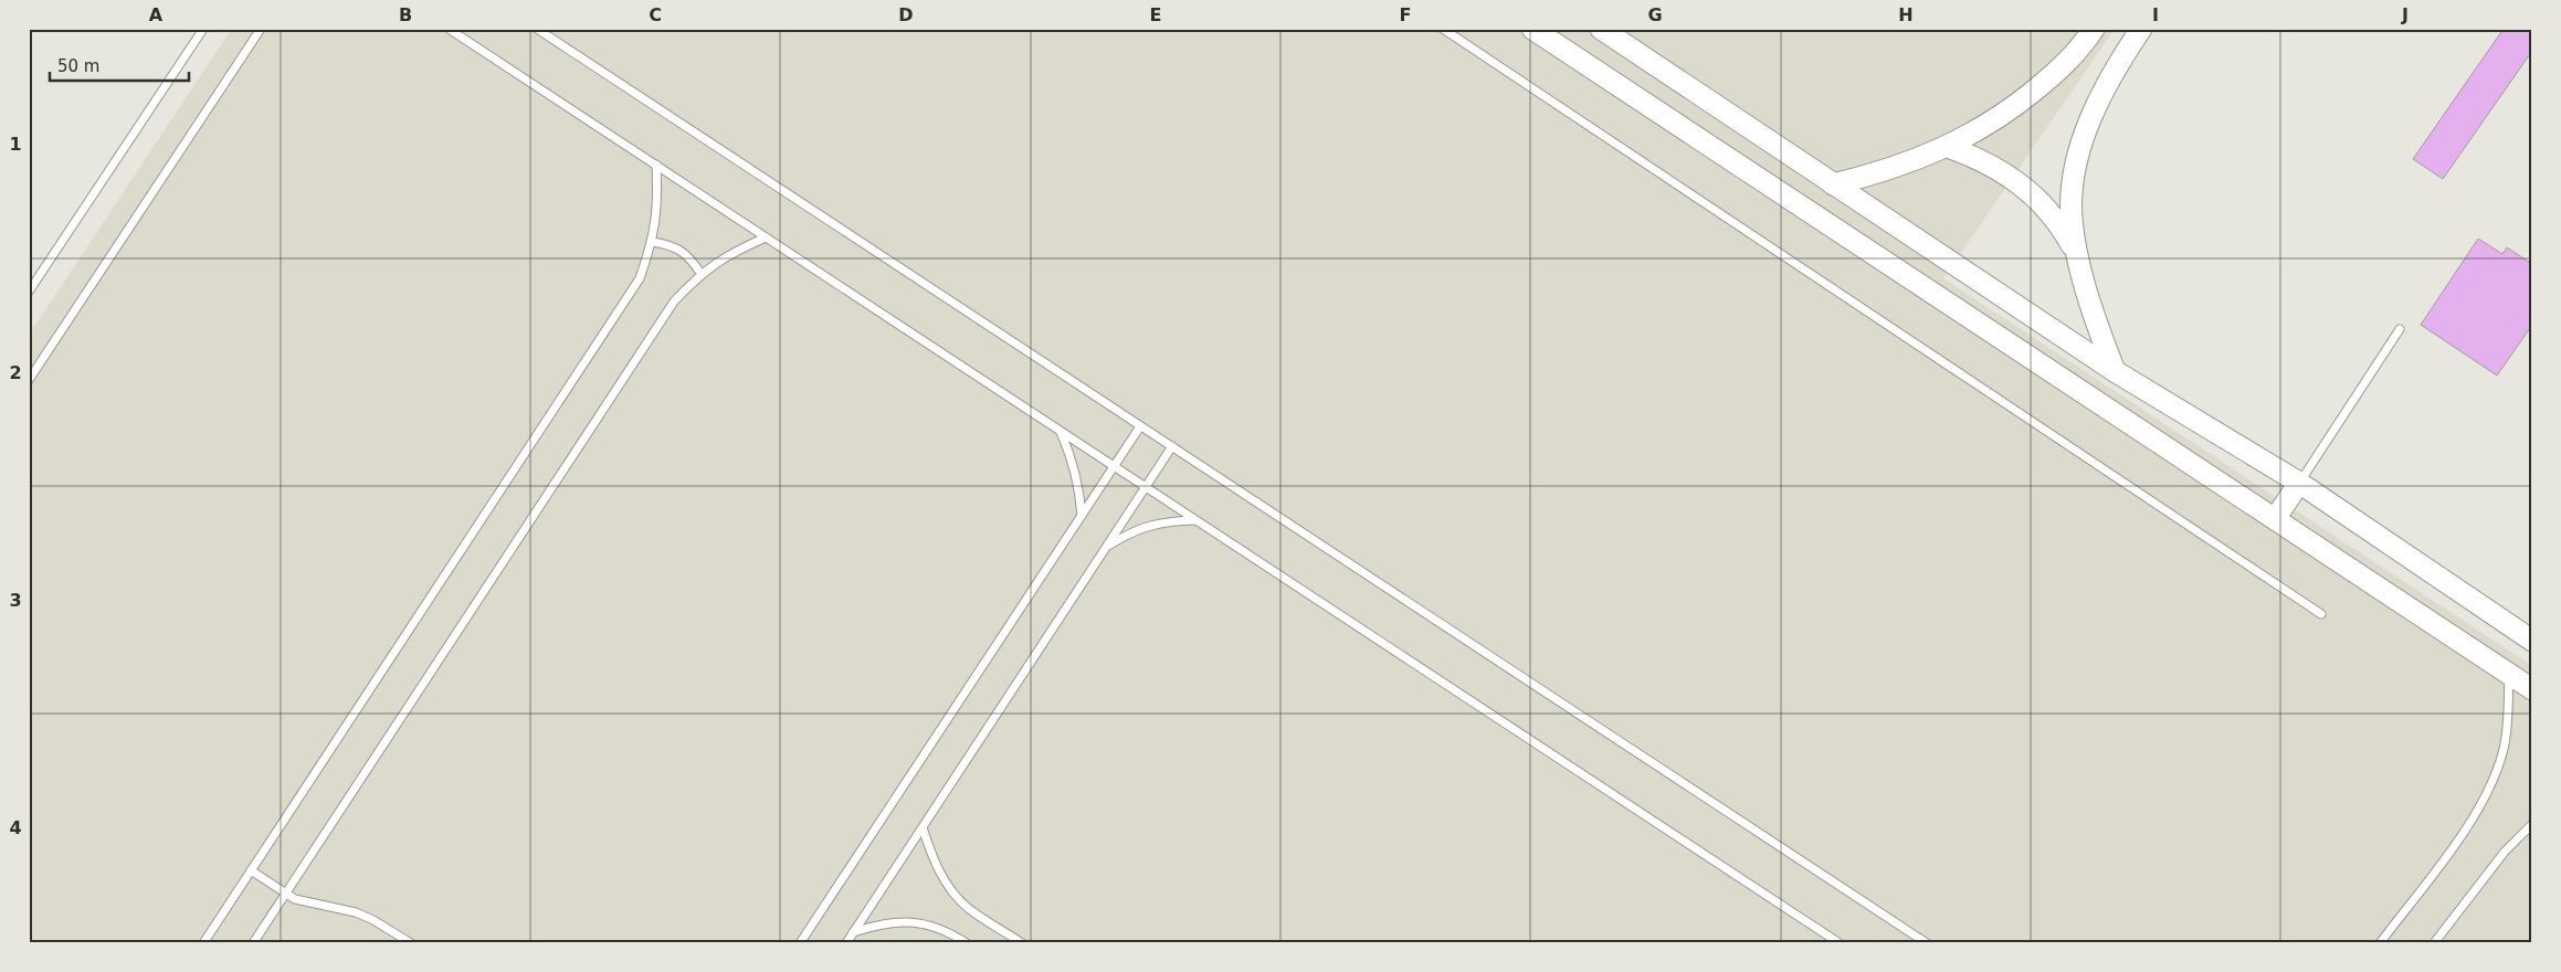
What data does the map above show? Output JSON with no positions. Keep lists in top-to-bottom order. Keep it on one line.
{"scale_bar":"50 m","grid":{"columns":["A","B","C","D","E","F","G","H","I","J"],"rows":["1","2","3","4"]}}
